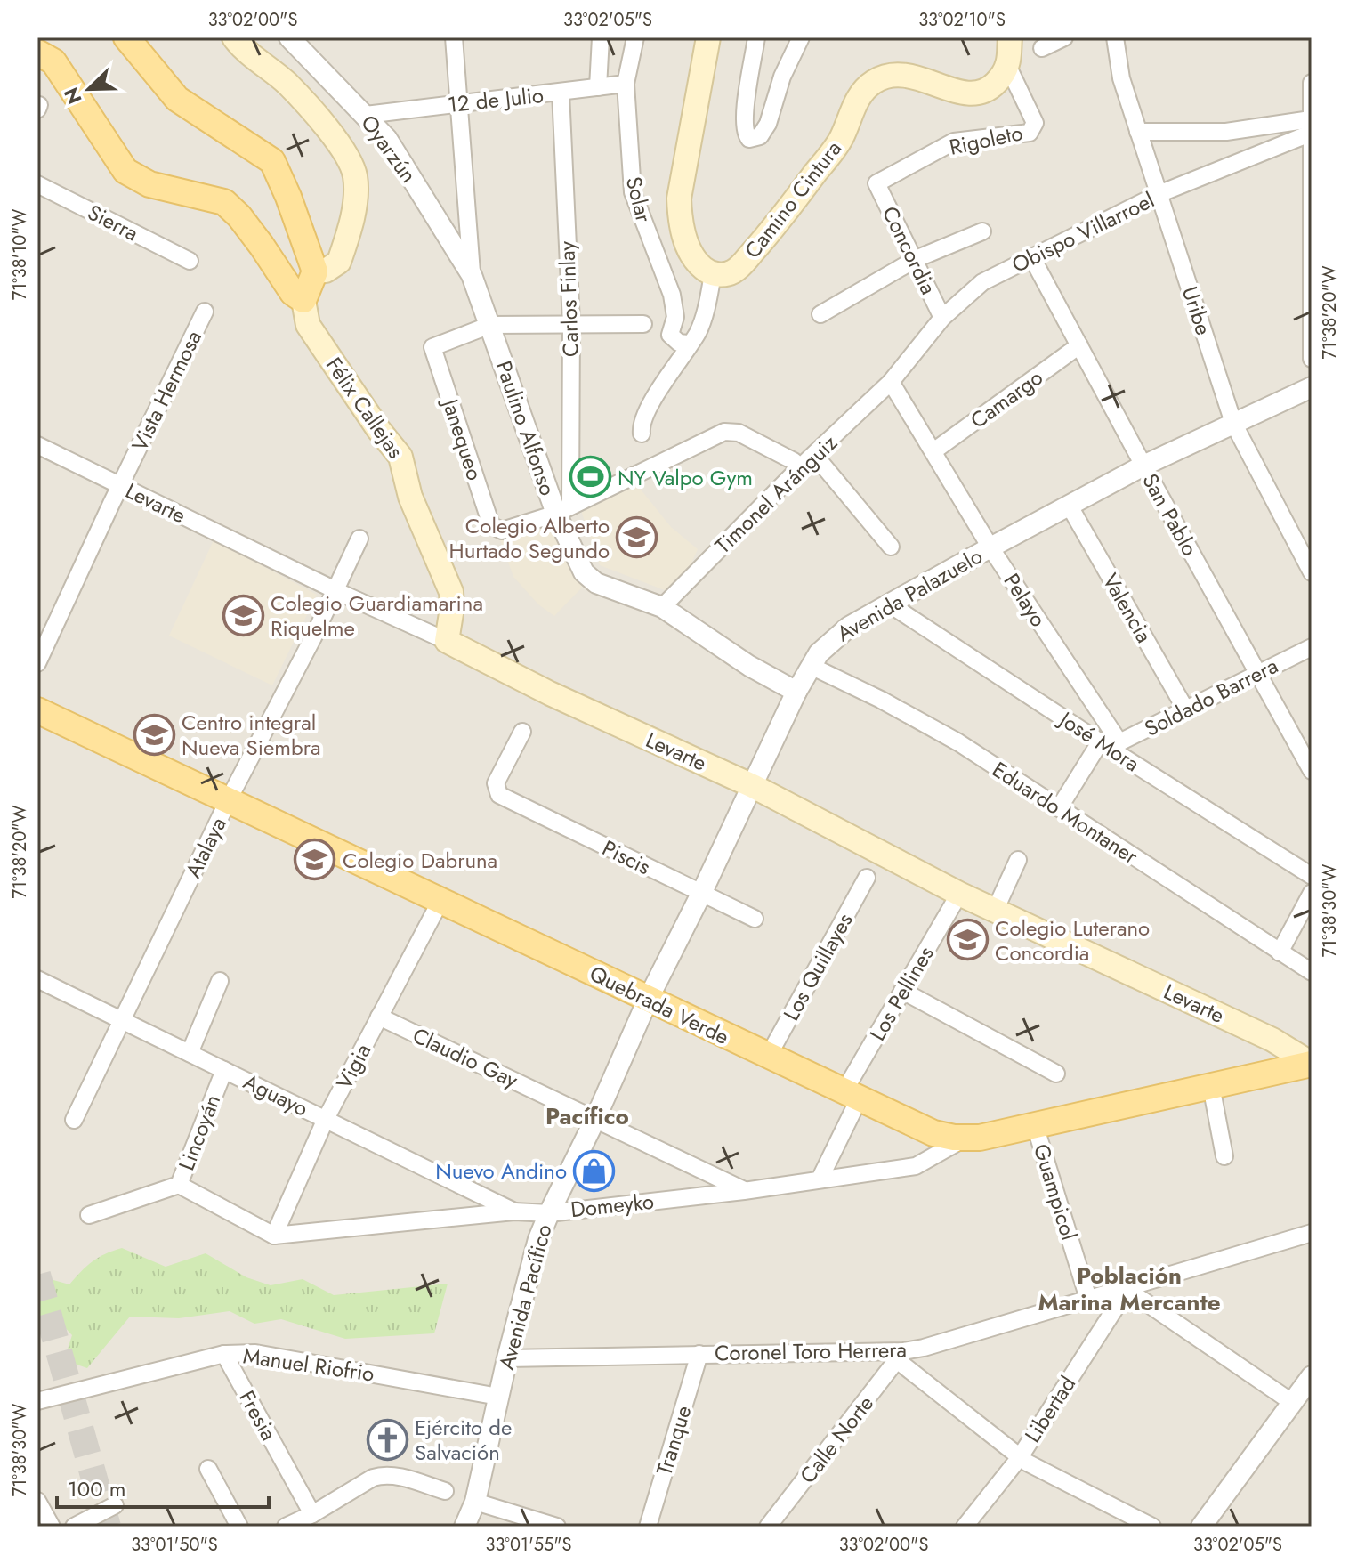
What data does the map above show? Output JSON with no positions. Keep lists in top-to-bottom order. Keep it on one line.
{"streets":{"main road":["Camino Cintura","Félix Callejas","Levarte","Quebrada Verde"],"street":["12 de Julio","Rigoleto","Oyarzún","Solar","Sierra","Obispo Villarroel","Concordia","Carlos Finlay","Uribe","Vista Hermosa","Camargo","Paulino Alfonso","Janequeo","Timonel Aránguiz","San Pablo","Avenida Palazuelo","Pelayo","Valencia","Soldado Barrera","José Mora","Eduardo Montaner","Atalaya","Piscis","Los Quillayes","Los Pellines","Claudio Gay","Vigia","Aguayo","Lincoyán","Guampicol","Domeyko","Avenida Pacífico","Coronel Toro Herrera","Manuel Riofrio","Libertad","Fresia","Calle Norte","Tranque"]},"crossings":[["12 de Julio","Oyarzún"],["12 de Julio","Solar"],["12 de Julio","Carlos Finlay"],["12 de Julio","Paulino Alfonso"],["Rigoleto","Camino Cintura"],["Rigoleto","Concordia"],["Oyarzún","Paulino Alfonso"],["Obispo Villarroel","Concordia"],["Obispo Villarroel","Uribe"],["Obispo Villarroel","Timonel Aránguiz"],["Obispo Villarroel","San Pablo"],["Obispo Villarroel","Pelayo"],["Carlos Finlay","Paulino Alfonso"],["Carlos Finlay","Janequeo"],["Uribe","Avenida Palazuelo"],["Vista Hermosa","Levarte"],["Camargo","San Pablo"],["Camargo","Pelayo"],["Félix Callejas","Levarte"],["Paulino Alfonso","Janequeo"],["Paulino Alfonso","Timonel Aránguiz"],["Paulino Alfonso","Avenida Palazuelo"],["Timonel Aránguiz","Pelayo"],["Levarte","Avenida Palazuelo"],["Levarte","Atalaya"],["Levarte","Los Pellines"],["Levarte","Quebrada Verde"],["San Pablo","Avenida Palazuelo"],["San Pablo","Soldado Barrera"],["Avenida Palazuelo","Pelayo"],["Avenida Palazuelo","Valencia"],["Avenida Palazuelo","José Mora"],["Avenida Palazuelo","Eduardo Montaner"],["Avenida Palazuelo","Piscis"],["Avenida Palazuelo","Quebrada Verde"],["Avenida Palazuelo","Avenida Pacífico"],["Pelayo","Soldado Barrera"],["Pelayo","José Mora"],["Valencia","Soldado Barrera"],["Soldado Barrera","José Mora"],["Atalaya","Quebrada Verde"],["Atalaya","Aguayo"],["Los Quillayes","Quebrada Verde"],["Los Pellines","Quebrada Verde"],["Los Pellines","Domeyko"],["Quebrada Verde","Vigia"],["Quebrada Verde","Guampicol"],["Quebrada Verde","Domeyko"],["Quebrada Verde","Avenida Pacífico"],["Claudio Gay","Vigia"],["Claudio Gay","Domeyko"],["Claudio Gay","Avenida Pacífico"],["Vigia","Aguayo"],["Vigia","Domeyko"],["Aguayo","Lincoyán"],["Aguayo","Domeyko"],["Guampicol","Coronel Toro Herrera"],["Domeyko","Avenida Pacífico"],["Avenida Pacífico","Coronel Toro Herrera"],["Avenida Pacífico","Manuel Riofrio"],["Coronel Toro Herrera","Libertad"],["Coronel Toro Herrera","Calle Norte"],["Coronel Toro Herrera","Tranque"],["Manuel Riofrio","Fresia"]],"districts":["Pacífico","Población Marina Mercante"],"places":{"sports":["NY Valpo Gym"],"school or university":["Colegio Alberto Hurtado Segundo","Colegio Guardiamarina Riquelme","Centro integral Nueva Siembra","Colegio Dabruna","Colegio Luterano Concordia"],"shop":["Nuevo Andino"],"church":["Ejército de Salvación"]},"scale_bar":"100 m","north":"bottom left","coordinates":["33°02'00\"S","33°02'05\"S","33°02'10\"S","71°38'10\"W","71°38'20\"W","71°38'30\"W","33°01'50\"S","33°01'55\"S"]}
